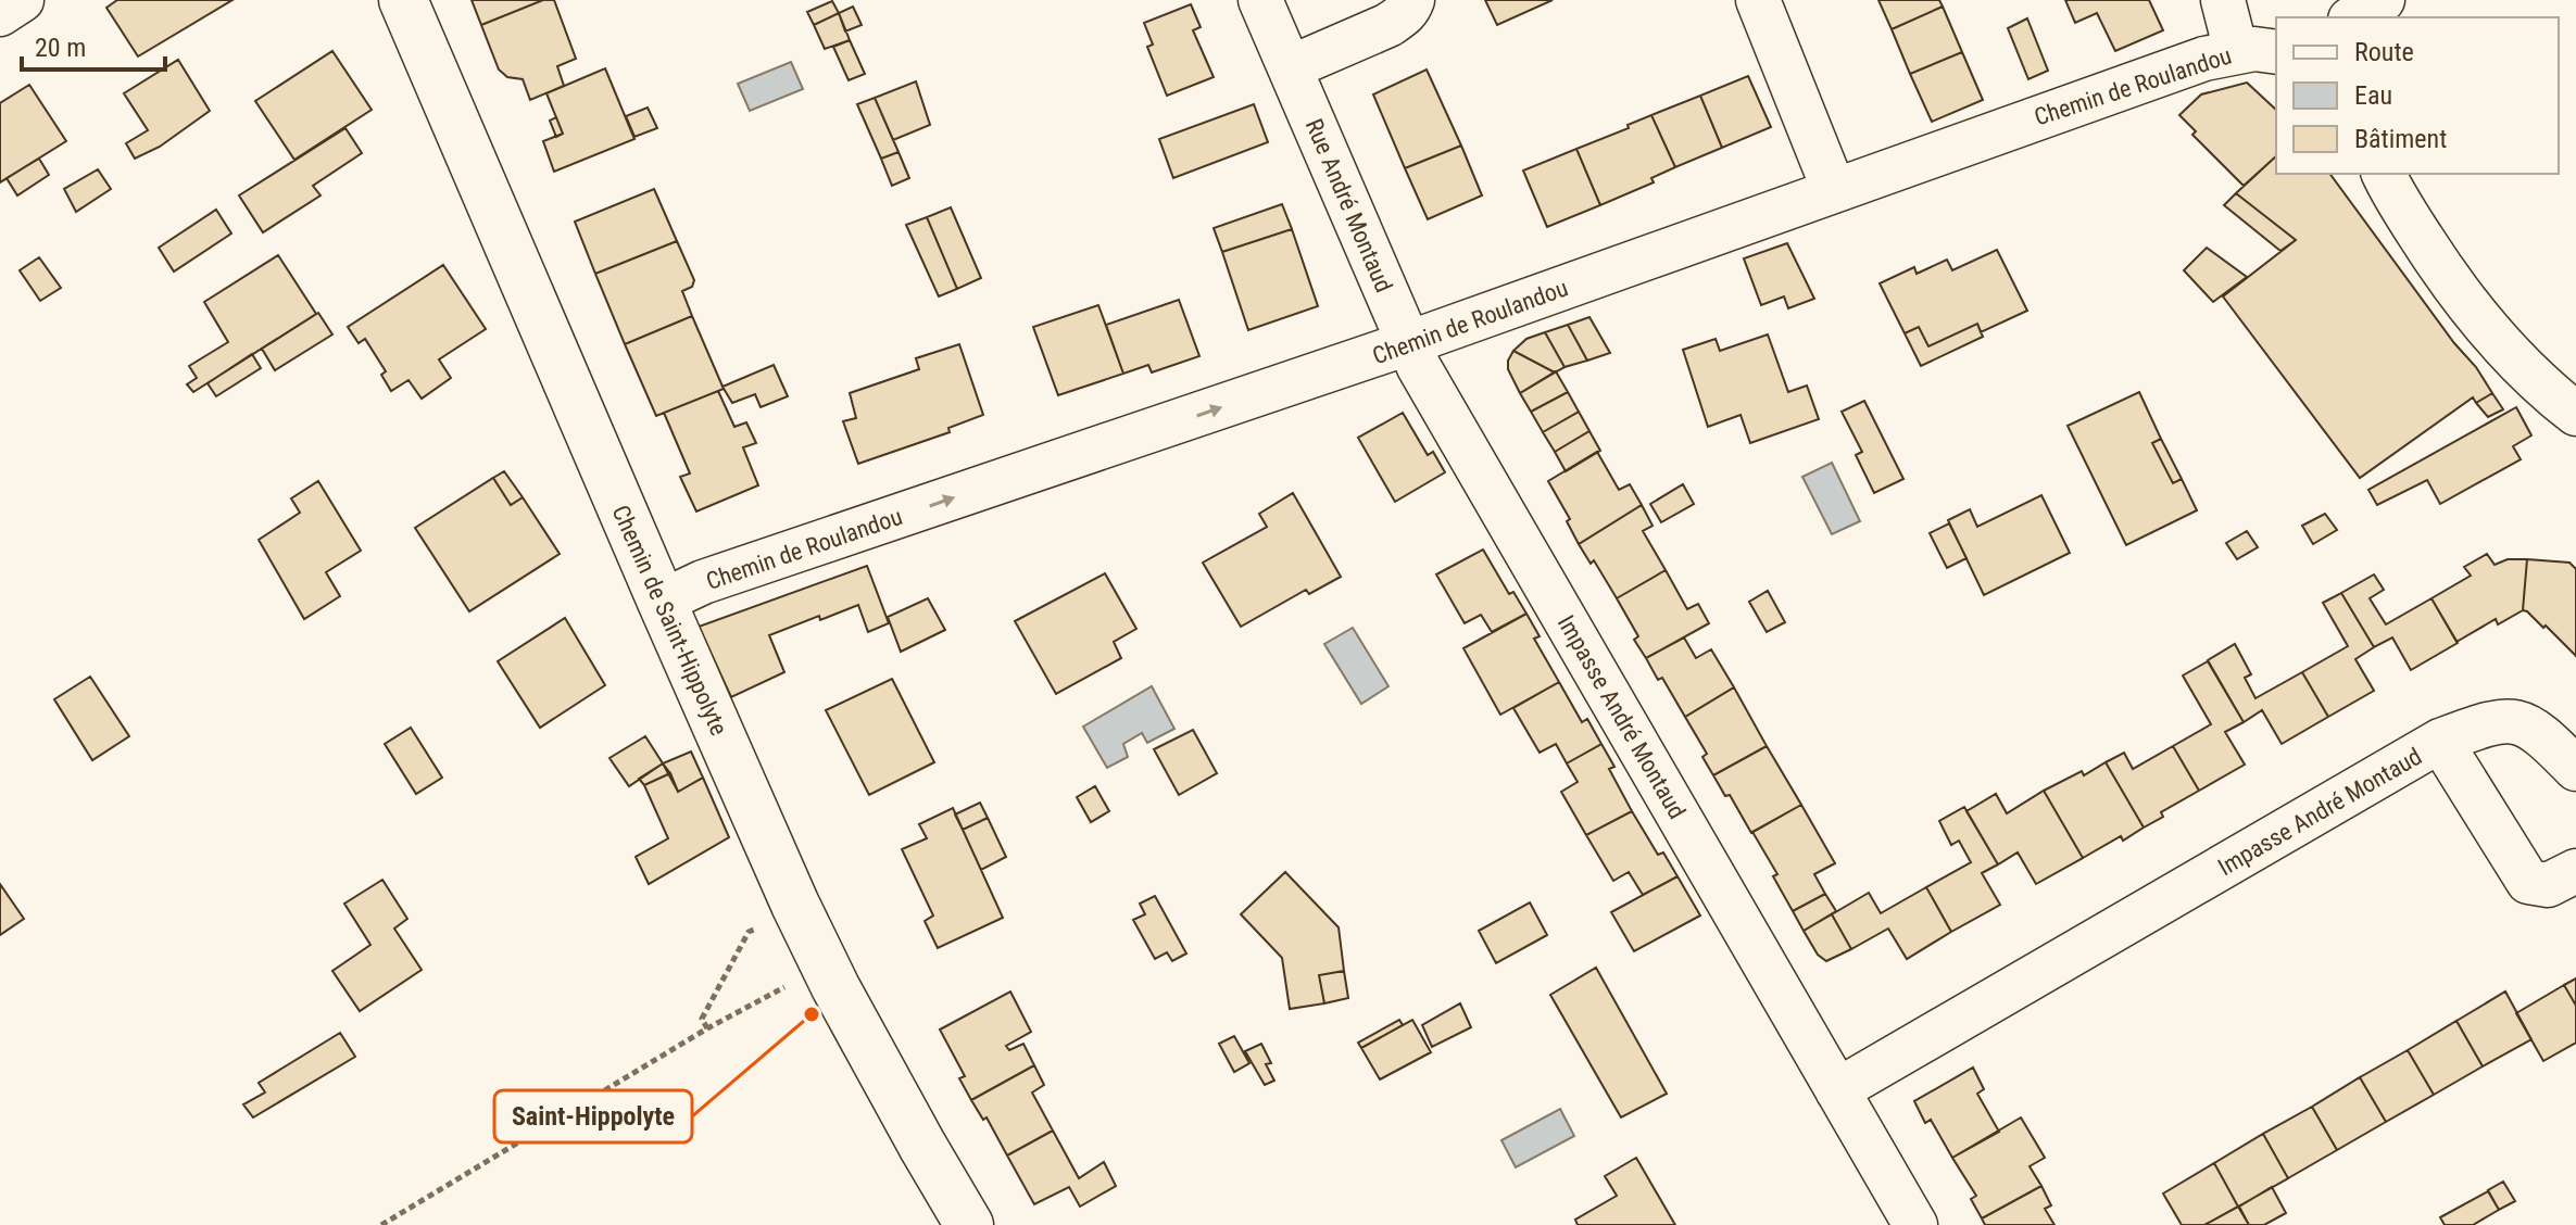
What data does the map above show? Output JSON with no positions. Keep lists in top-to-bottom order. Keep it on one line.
{"streets":{"street":["Chemin de Roulandou","Rue André Montaud","Chemin de Saint-Hippolyte","Impasse André Montaud"]},"crossings":[["Chemin de Roulandou","Rue André Montaud"],["Chemin de Roulandou","Chemin de Saint-Hippolyte"],["Chemin de Roulandou","Impasse André Montaud"],["Rue André Montaud","Impasse André Montaud"]],"one_way":["Chemin de Roulandou"],"places":["Saint-Hippolyte"],"legend":["Route","Eau","Bâtiment"],"scale_bar":"20 m"}
